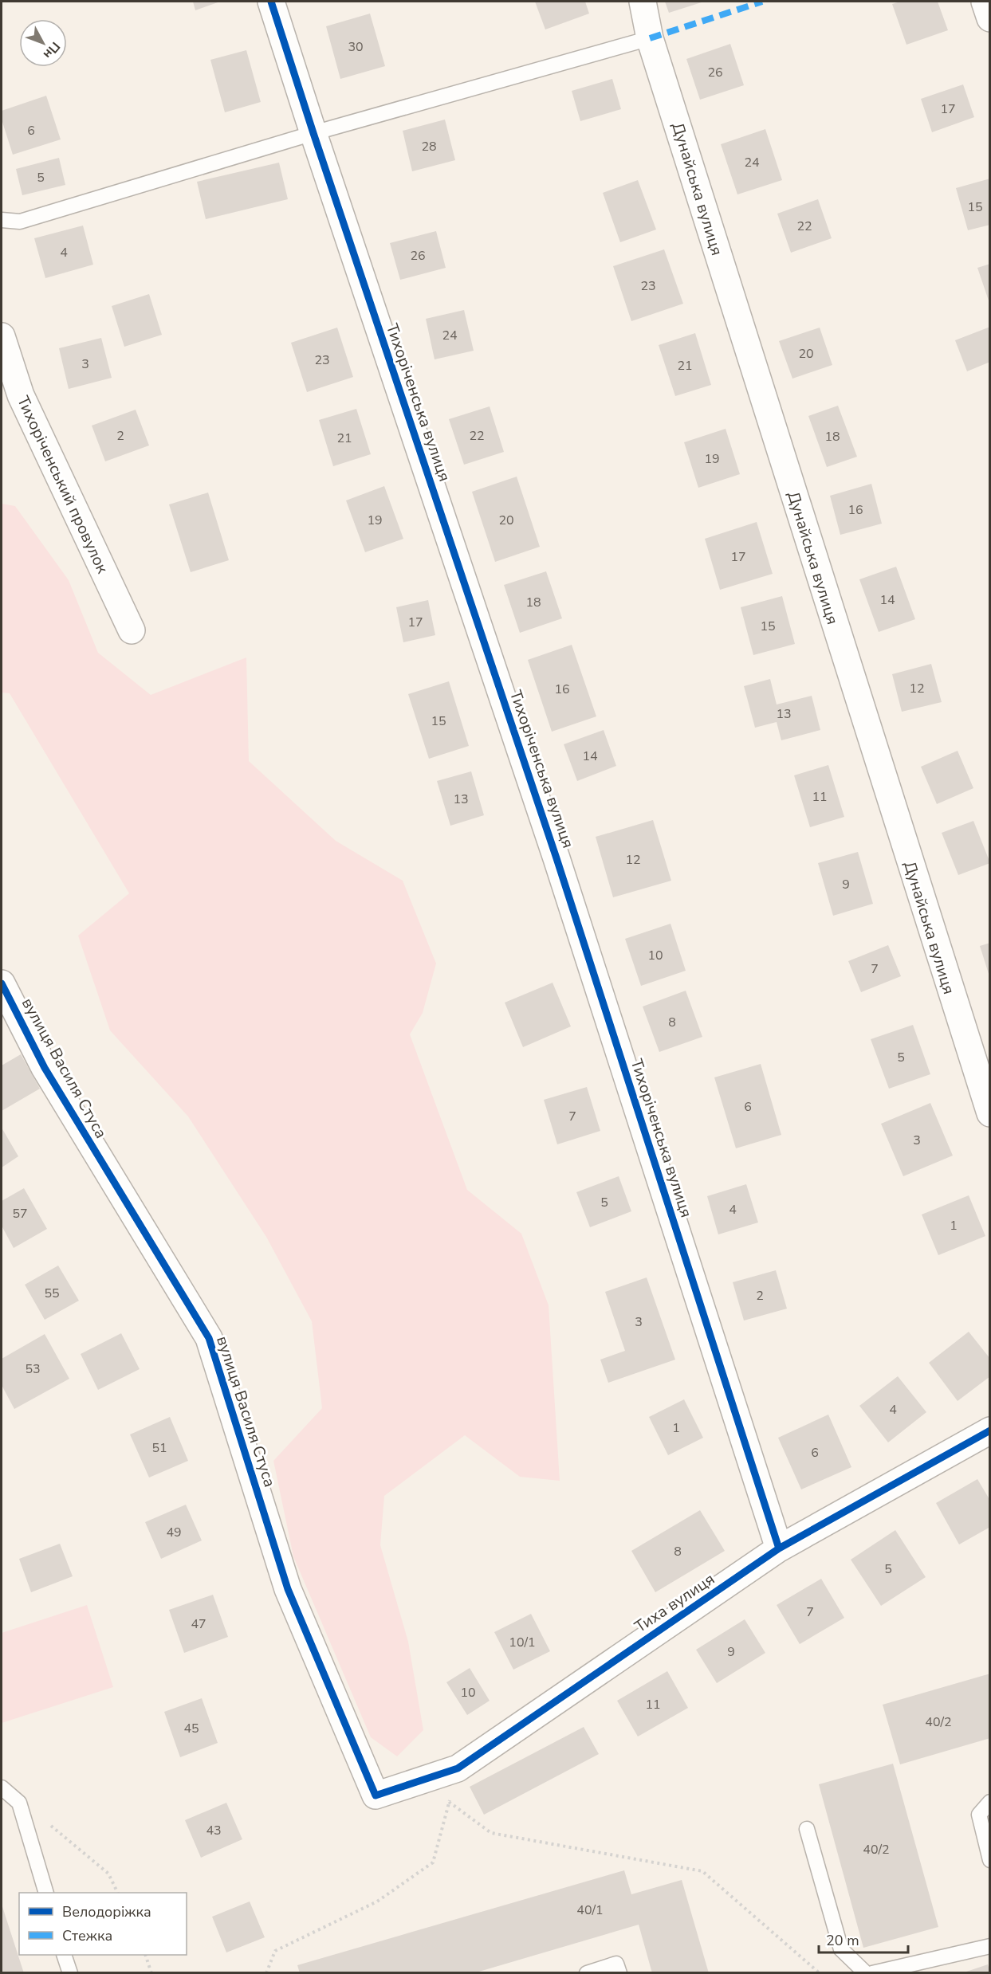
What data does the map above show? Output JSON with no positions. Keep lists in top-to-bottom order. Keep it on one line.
{"streets":{"street":["Дунайська вулиця","Тихоріченська вулиця","Тихоріченський провулок","вулиця Василя Стуса","Тиха вулиця"]},"crossings":[["Тихоріченська вулиця","Тиха вулиця"],["вулиця Василя Стуса","Тиха вулиця"]],"house_numbers":["30","26","17","6","28","24","5","15","22","4","26","23","24","20","23","3","21","2","22","18","21","19","16","19","20","17","14","18","17","15","12","16","13","15","14","11","13","12","9","10","7","8","5","6","7","3","5","4","57","1","55","2","3","53","4","1","51","6","49","8","5","7","47","10/1","9","10","11","40/2","45","43","40/2","40/1"],"legend":["Велодоріжка","Стежка"],"scale_bar":"20 m","north":"bottom right"}
